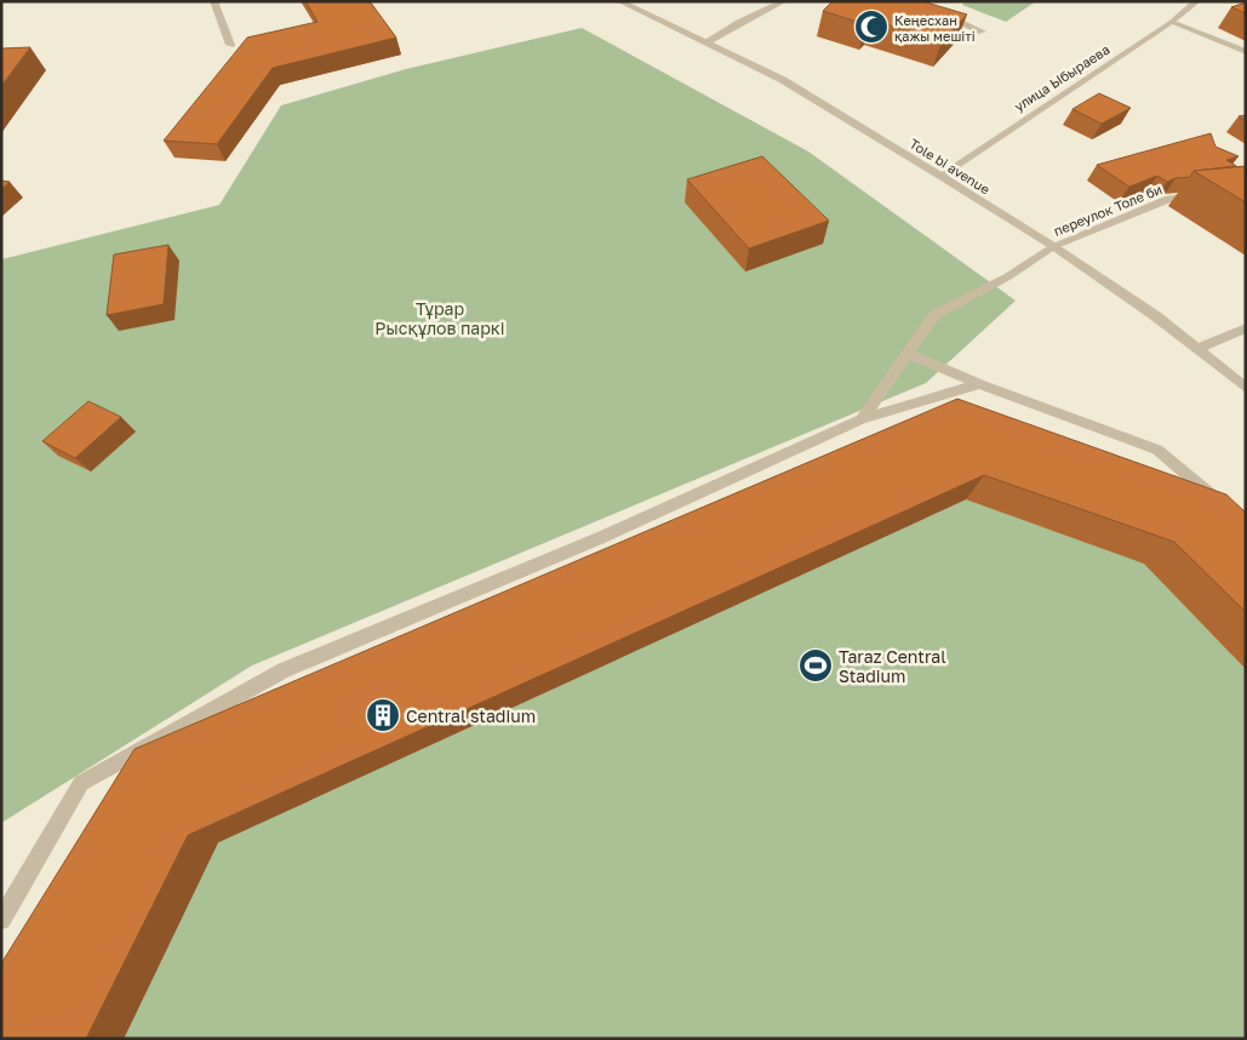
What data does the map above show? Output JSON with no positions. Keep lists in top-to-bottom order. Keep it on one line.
{"streets":{"street":["улица Ыбыраева","Tole bi avenue","переулок Толе би"]},"crossings":[["улица Ыбыраева","Tole bi avenue"],["Tole bi avenue","переулок Толе би"]],"parks":["Тұрар Рысқұлов паркі"],"places":{"mosque":["Кеңесхан қажы мешіті"],"sports":["Taraz Central Stadium"],"building":["Central stadium"]}}
